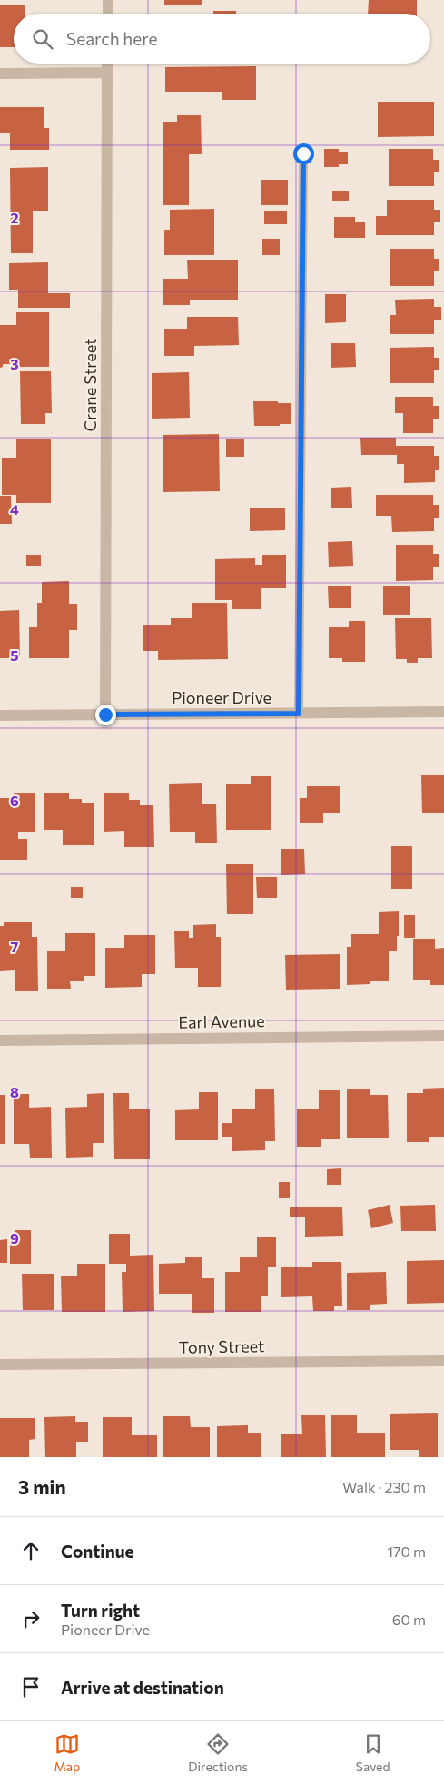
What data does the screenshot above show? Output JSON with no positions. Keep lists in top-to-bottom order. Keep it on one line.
{"streets":{"street":["Crane Street","Pioneer Drive","Earl Avenue","Tony Street"]},"crossings":[["Crane Street","Pioneer Drive"]],"page":{"search":"Search here","heading":["3 min","Walk · 230 m"],"list":[["Continue","170 m"],["Turn right","Pioneer Drive","60 m"],"Arrive at destination"],"nav":["Map","Directions","Saved"]},"grid":{"rows":["2","3","4","5","6","7","8","9"]}}
